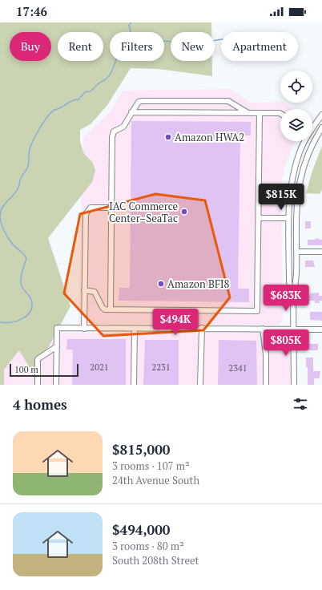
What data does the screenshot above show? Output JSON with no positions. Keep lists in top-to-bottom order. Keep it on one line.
{"places":["Amazon HWA2","IAC Commerce Center–SeaTac","Amazon BFI8"],"house_numbers":["2021","2231","2341"],"scale_bar":"100 m","page":{"status":"17:46","chip":["Buy","Rent","Filters","New","Apartment"],"price":["$815K","$683K","$494K","$805K"],"scale":"100 m","heading":"4 homes","list":[{"name":"$815,000","note":"3 rooms · 107 m² · 24th Avenue South"},{"name":"$494,000","note":"3 rooms · 80 m² · South 208th Street"}]}}
